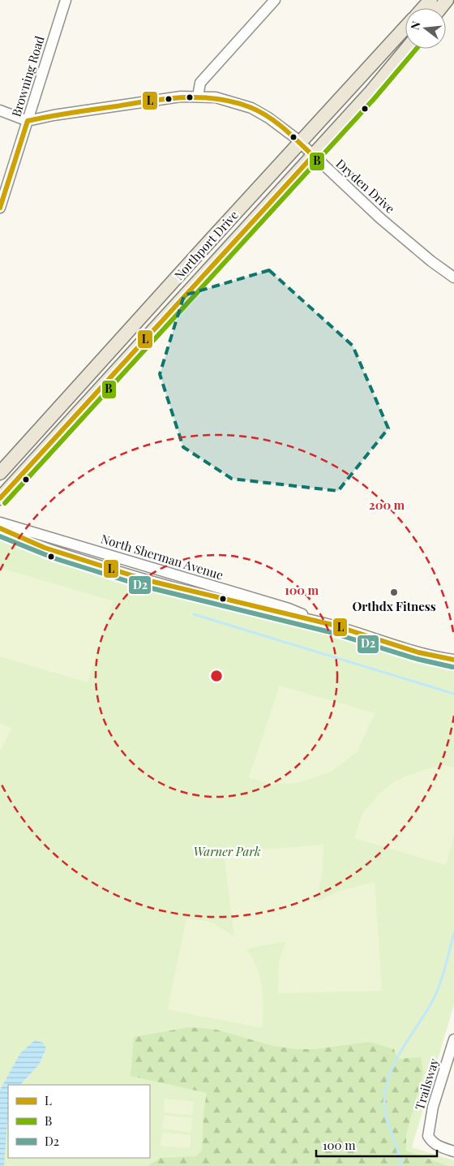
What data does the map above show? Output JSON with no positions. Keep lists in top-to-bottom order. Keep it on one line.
{"streets":{"main road":["Northport Drive"],"street":["Browning Road","Dryden Drive","North Sherman Avenue","Trailsway"]},"crossings":[["Browning Road","Dryden Drive"],["Dryden Drive","Northport Drive"]],"parks":["Warner Park"],"places":["Orthdx Fitness"],"lines":["transit line B","transit line L","transit line D2"],"legend":["L","B","D2"],"scale_bar":"100 m","north":"left","rings":["200 m","100 m"]}
